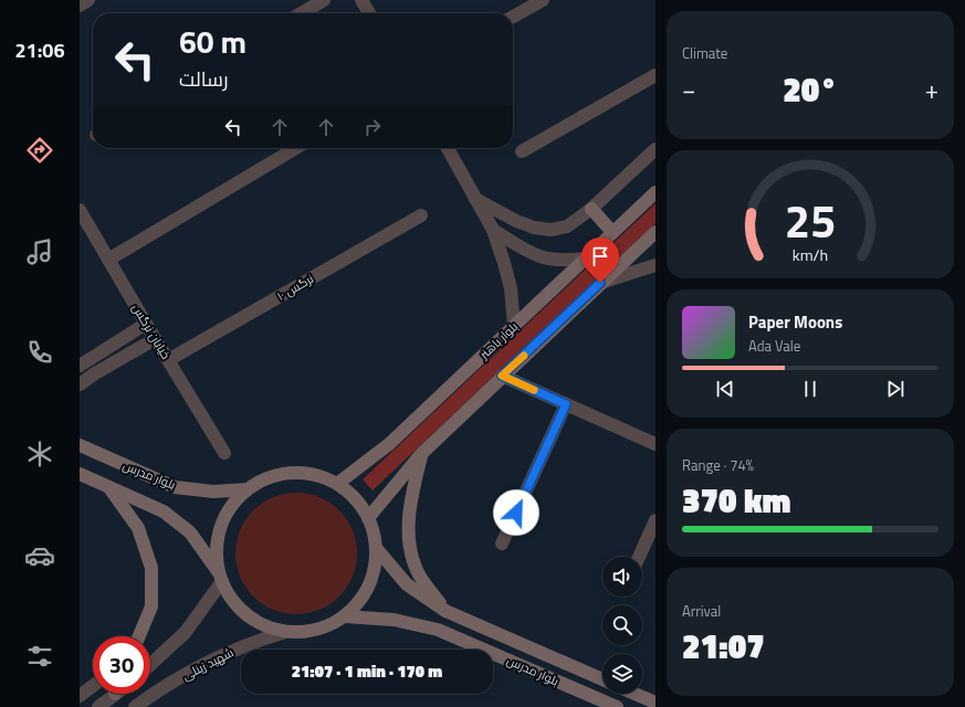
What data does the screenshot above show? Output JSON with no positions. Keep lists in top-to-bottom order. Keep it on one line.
{"streets":{"main road":["بلوار باهنر","بلوار مدرس"],"street":["نرگس ۱۰","خیابان نرگس","شهید زینلی"]},"crossings":[["نرگس ۱۰","خیابان نرگس"]],"page":{"tabs":"21:06","tile":["Climate",["Range · 74%","370 km"],["Arrival","21:07"]],"turn":["60 m","رسالت"],"heat":["−","20°","+"],"song":["Paper Moons","Ada Vale"],"limit":"30","trip":"21:07 · 1 min · 170 m","gauge":["25","km/h"]}}
